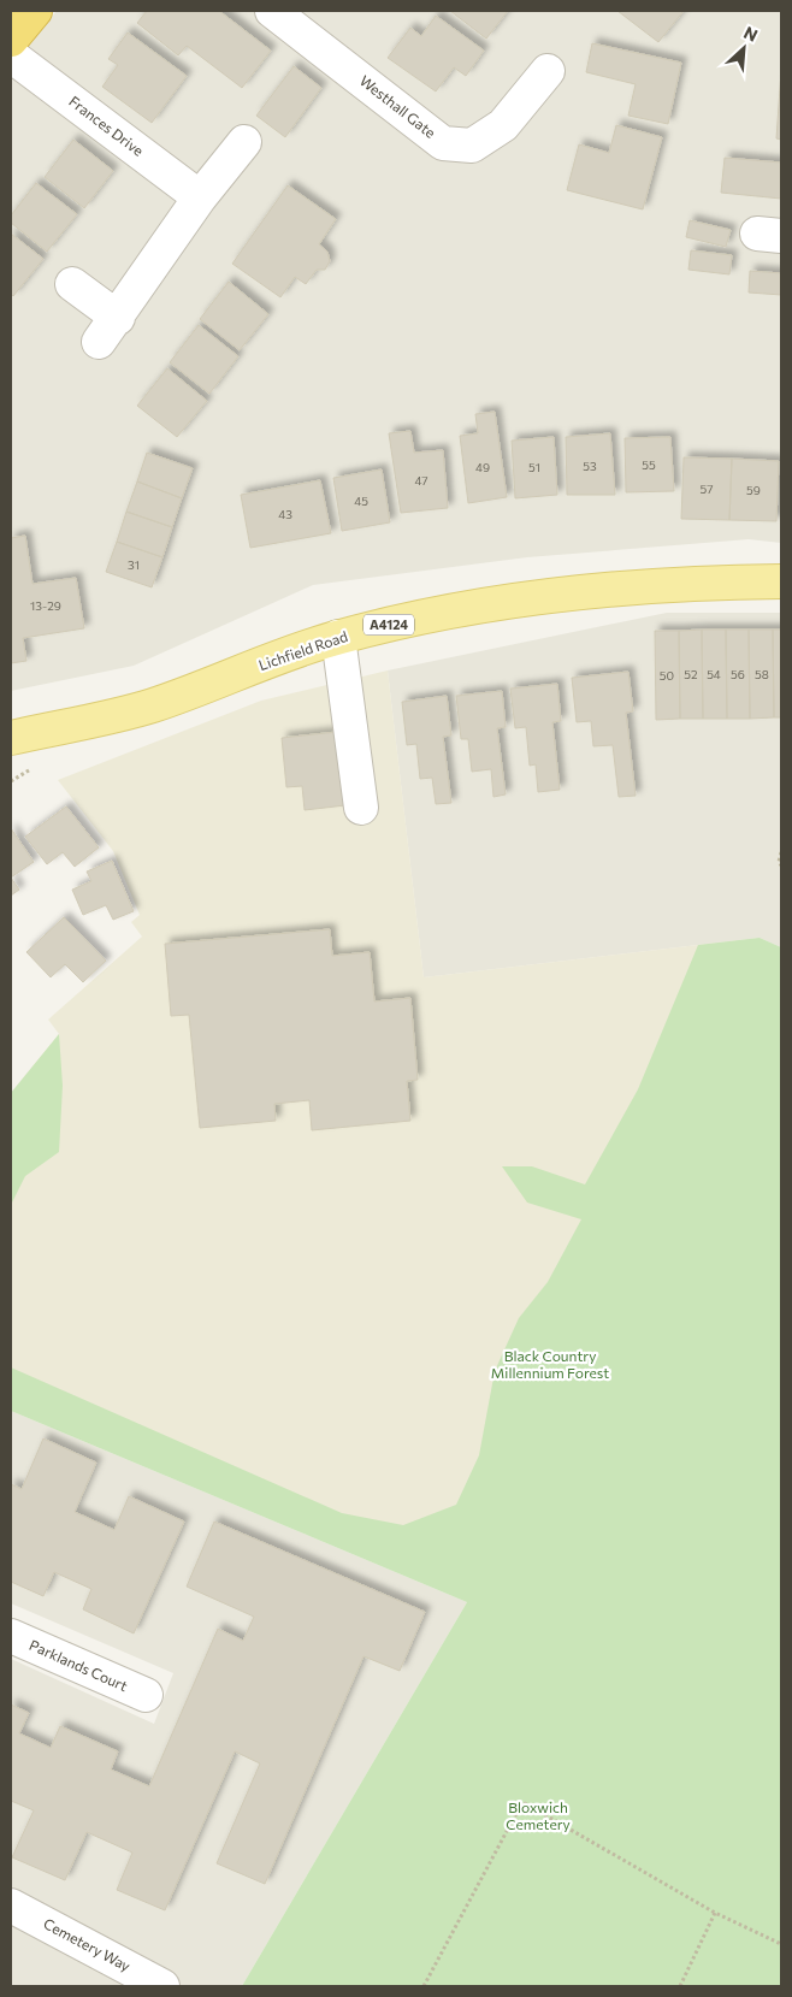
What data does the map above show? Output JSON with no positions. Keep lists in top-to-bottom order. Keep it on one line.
{"streets":{"main road":["A4124","Lichfield Road"],"street":["Westhall Gate","Frances Drive","Parklands Court","Cemetery Way"]},"parks":["Black Country Millennium Forest","Bloxwich Cemetery"],"house_numbers":["55","53","49","51","47","57","59","45","43","31","13-29","52","54","56","58","50"],"north":"top right"}
